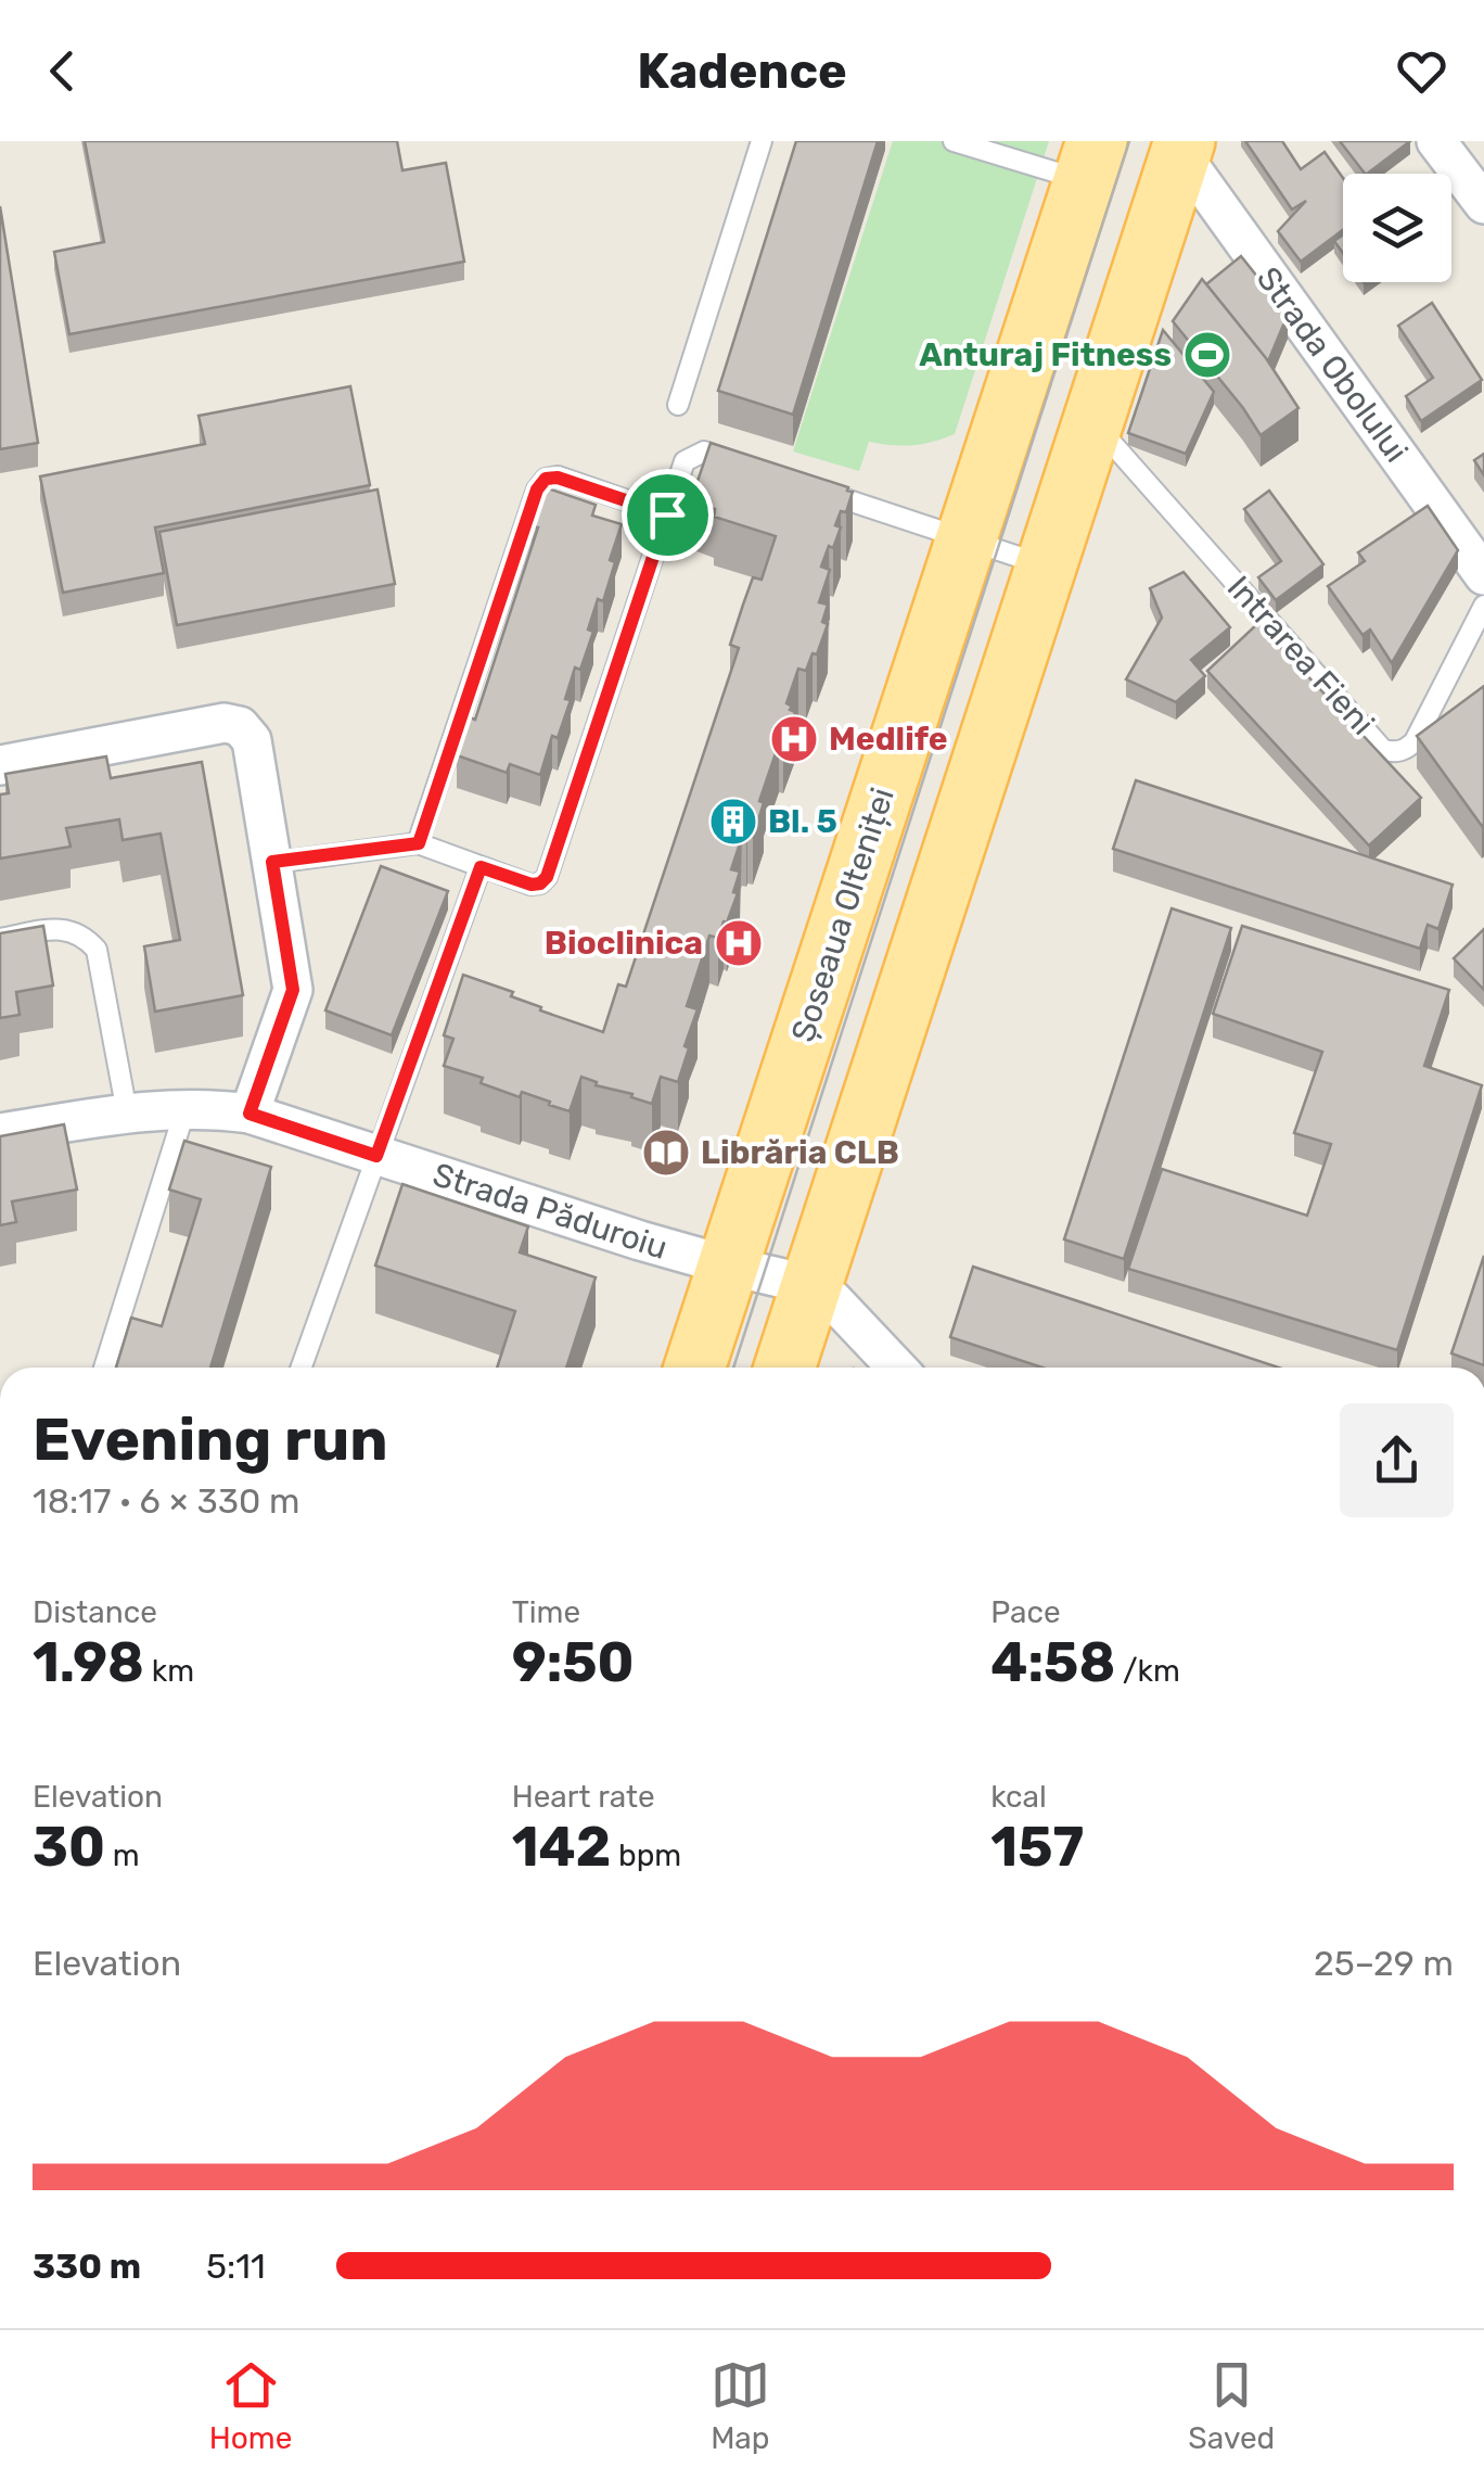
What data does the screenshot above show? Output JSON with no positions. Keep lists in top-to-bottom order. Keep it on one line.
{"streets":{"main road":["Șoseaua Olteniței"],"street":["Strada Obolului","Strada Păduroiu"],"lane":["Intrarea Fieni"]},"crossings":[["Șoseaua Olteniței","Strada Păduroiu"]],"places":{"sports":["Anturaj Fitness"],"hospital":["Medlife","Bioclinica"],"building":["Bl. 5"],"library":["Librăria CLB"]},"page":{"header":"Kadence","heading":["Evening run","18:17 · 6 × 330 m"],"stats":[["Distance","1.98 km"],["Time","9:50"],["Pace","4:58 /km"],["Elevation","30 m"],["Heart rate","142 bpm"],["kcal","157"]],"chart":["Elevation","25–29 m"],"list":[{"name":"330 m","note":"5:11"}],"tabs":["Home","Map","Saved"]}}
